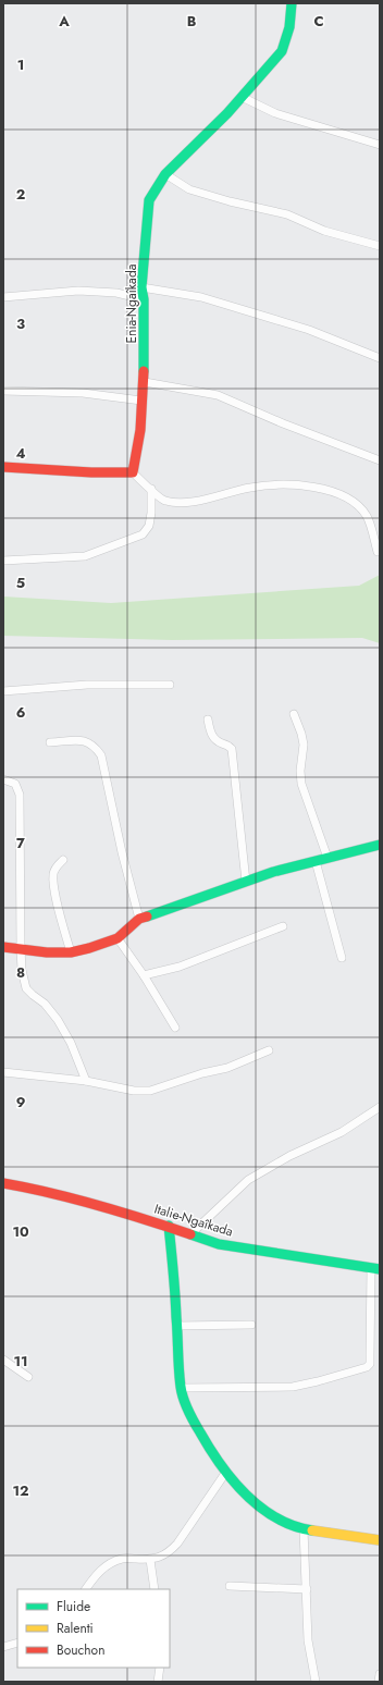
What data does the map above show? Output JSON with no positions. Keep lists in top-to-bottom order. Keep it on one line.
{"streets":{"street":["Enia-Ngaîkada","Italie-Ngaîkada"]},"legend":["Fluide","Ralenti","Bouchon"],"grid":{"columns":["A","B","C"],"rows":["1","2","3","4","5","6","7","8","9","10","11","12"]}}
